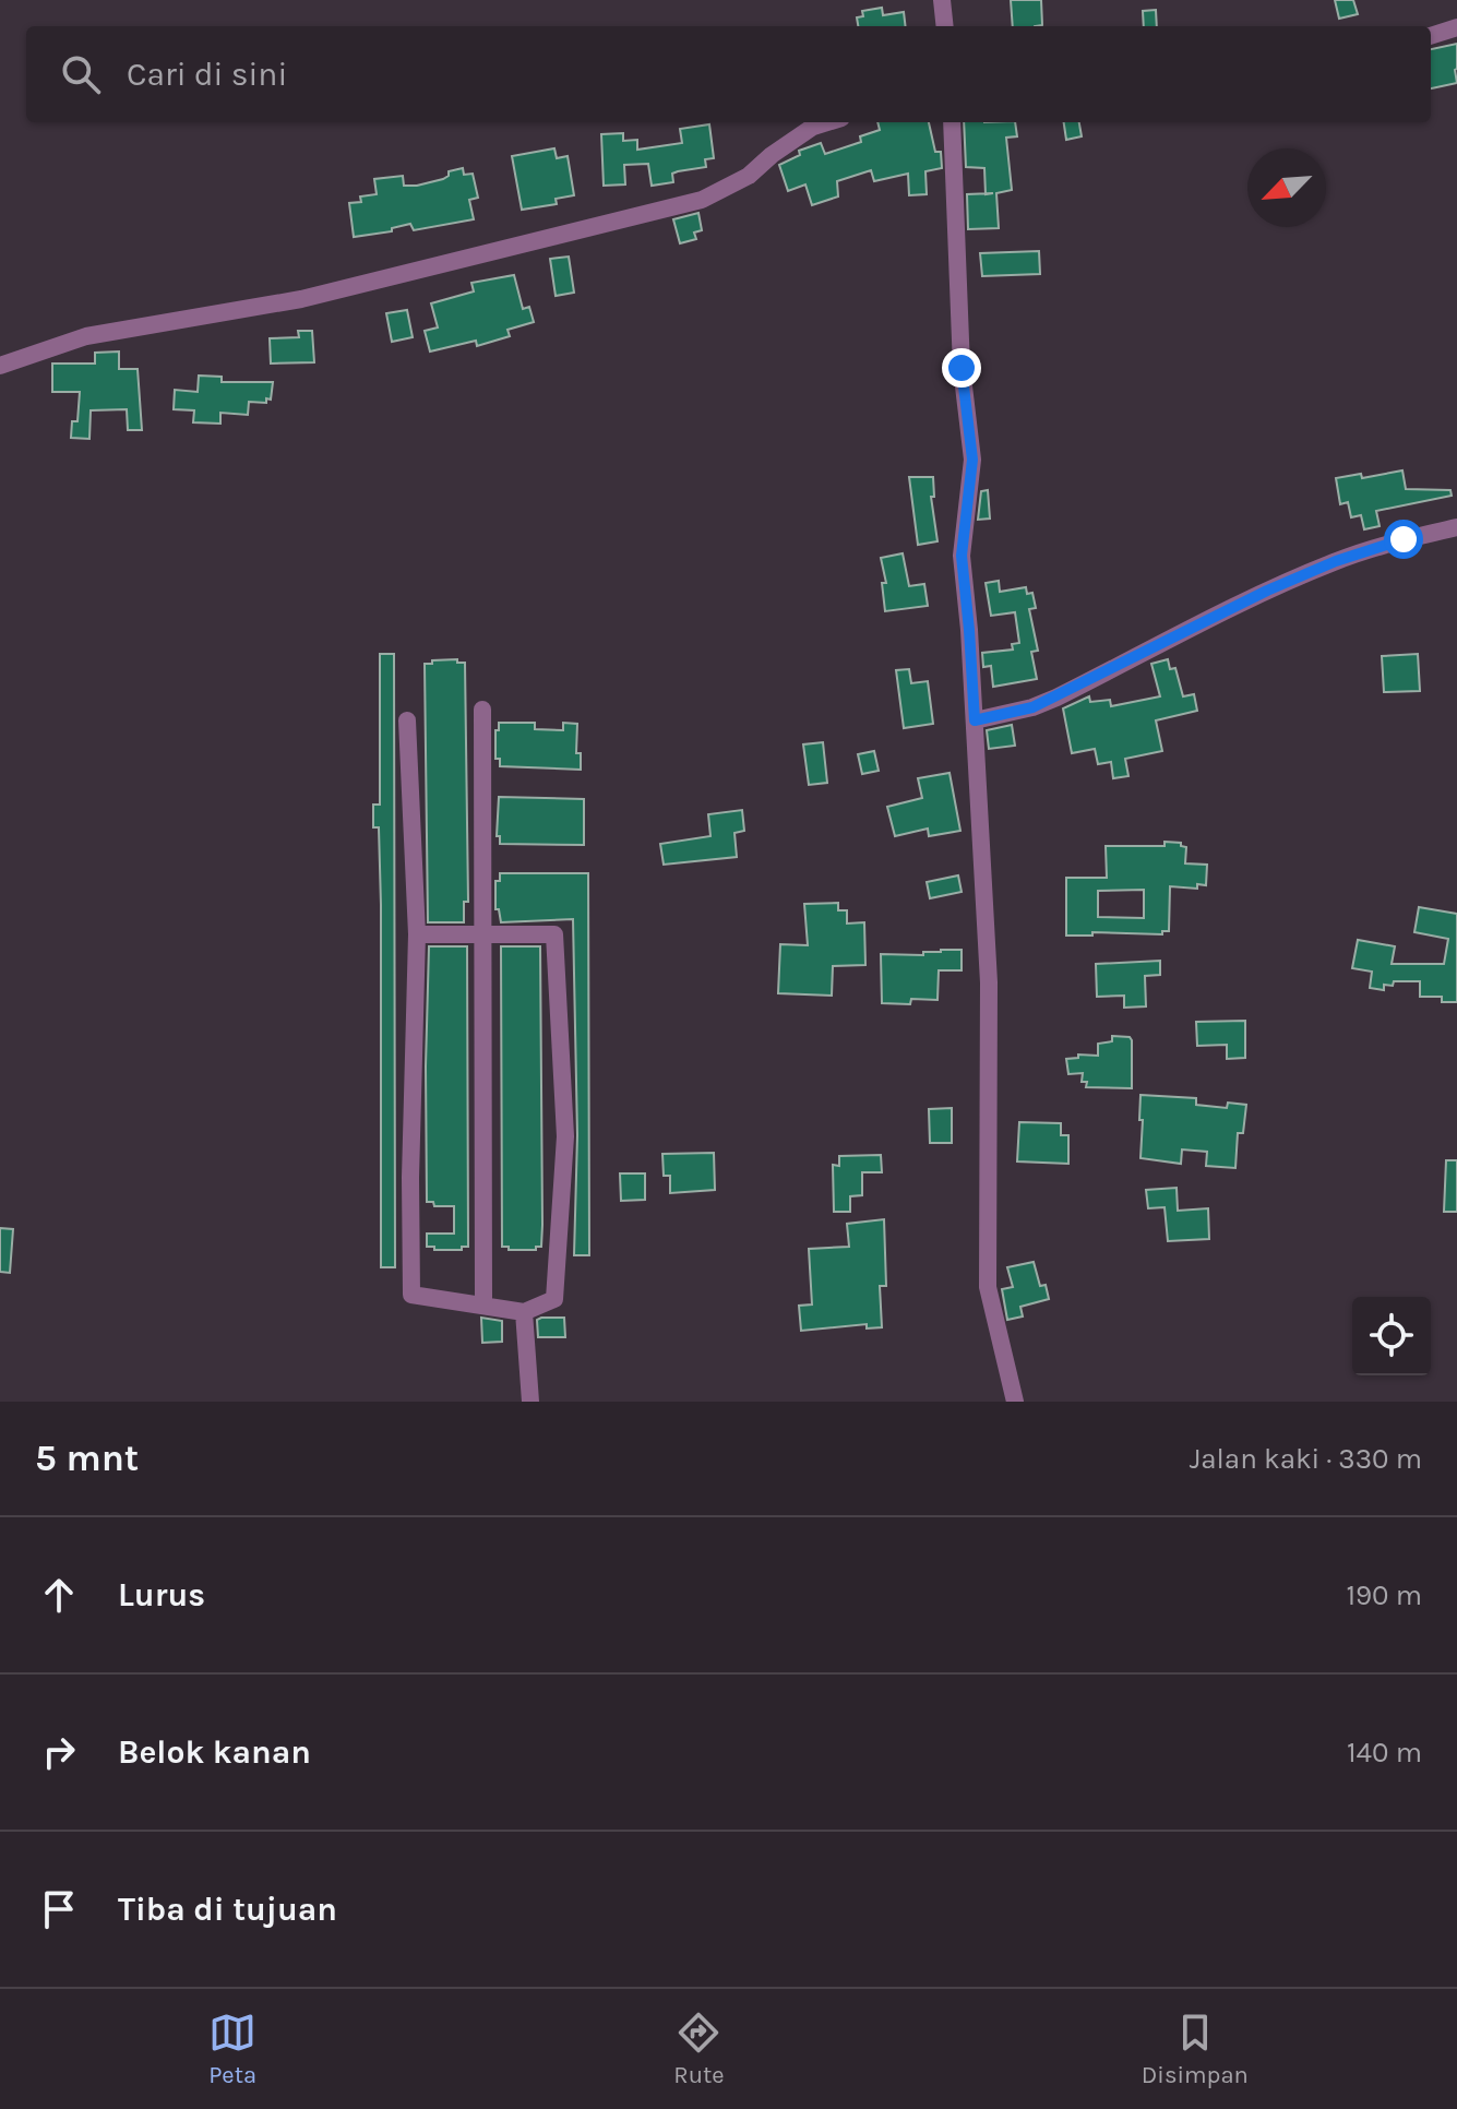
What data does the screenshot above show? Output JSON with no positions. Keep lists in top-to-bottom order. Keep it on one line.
{"north":"bottom left","page":{"search":"Cari di sini","heading":["5 mnt","Jalan kaki · 330 m"],"list":[["Lurus","190 m"],["Belok kanan","140 m"],"Tiba di tujuan"],"nav":["Peta","Rute","Disimpan"]}}
